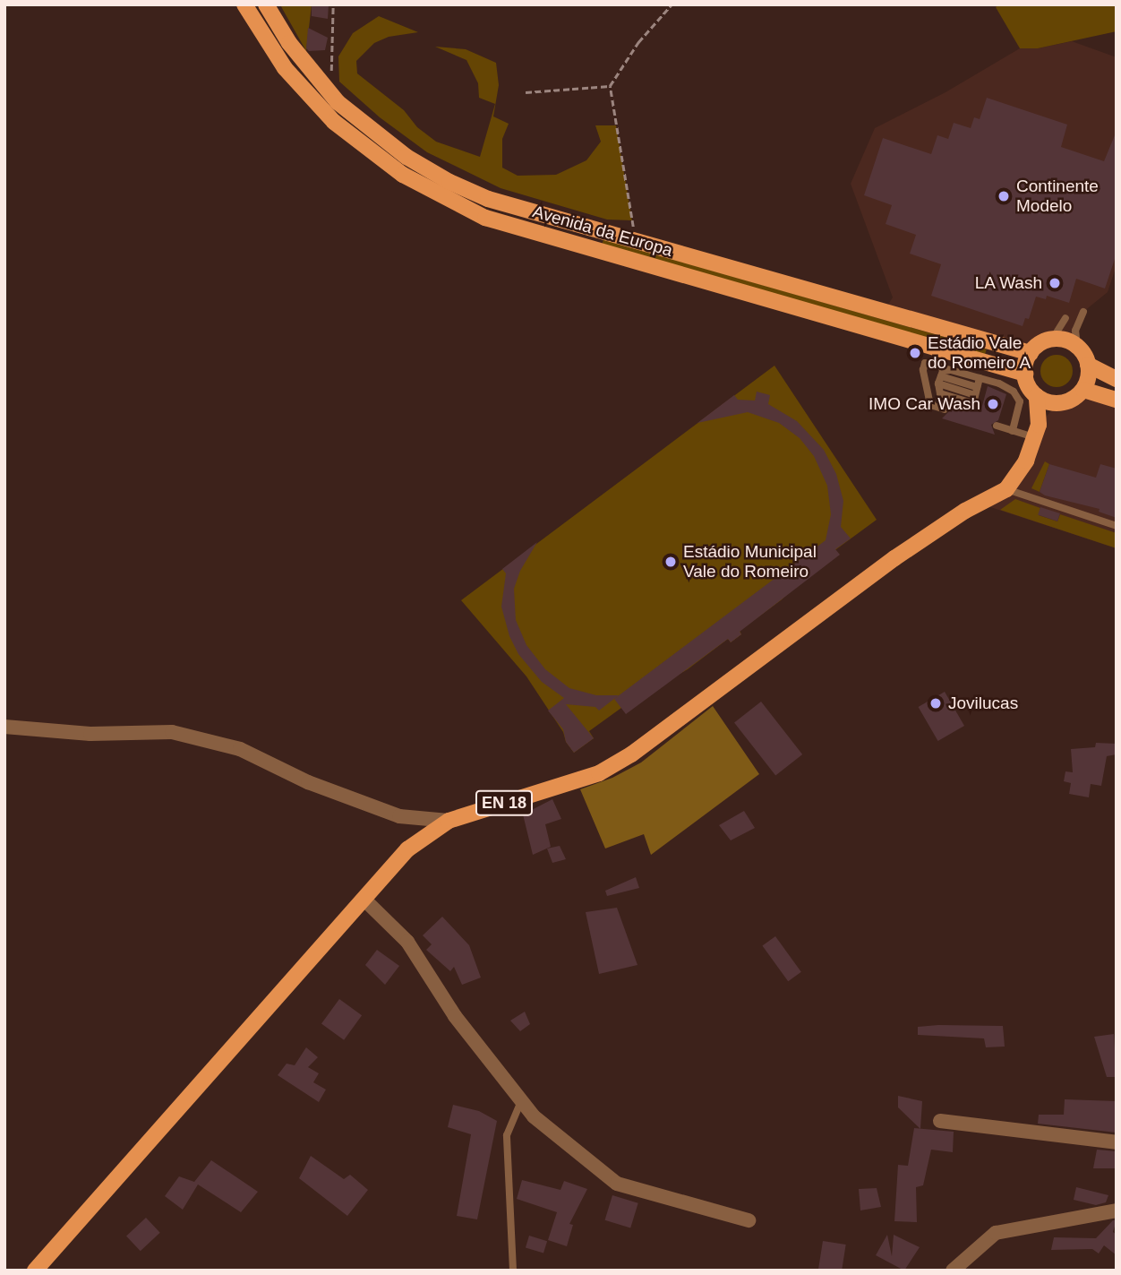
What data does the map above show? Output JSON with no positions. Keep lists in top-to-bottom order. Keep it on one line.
{"streets":{"main road":["Avenida da Europa","EN 18"]},"crossings":[["Avenida da Europa","EN 18"]],"places":["Continente Modelo","LA Wash","Estádio Vale do Romeiro A","IMO Car Wash","Estádio Municipal Vale do Romeiro","Jovilucas"]}
